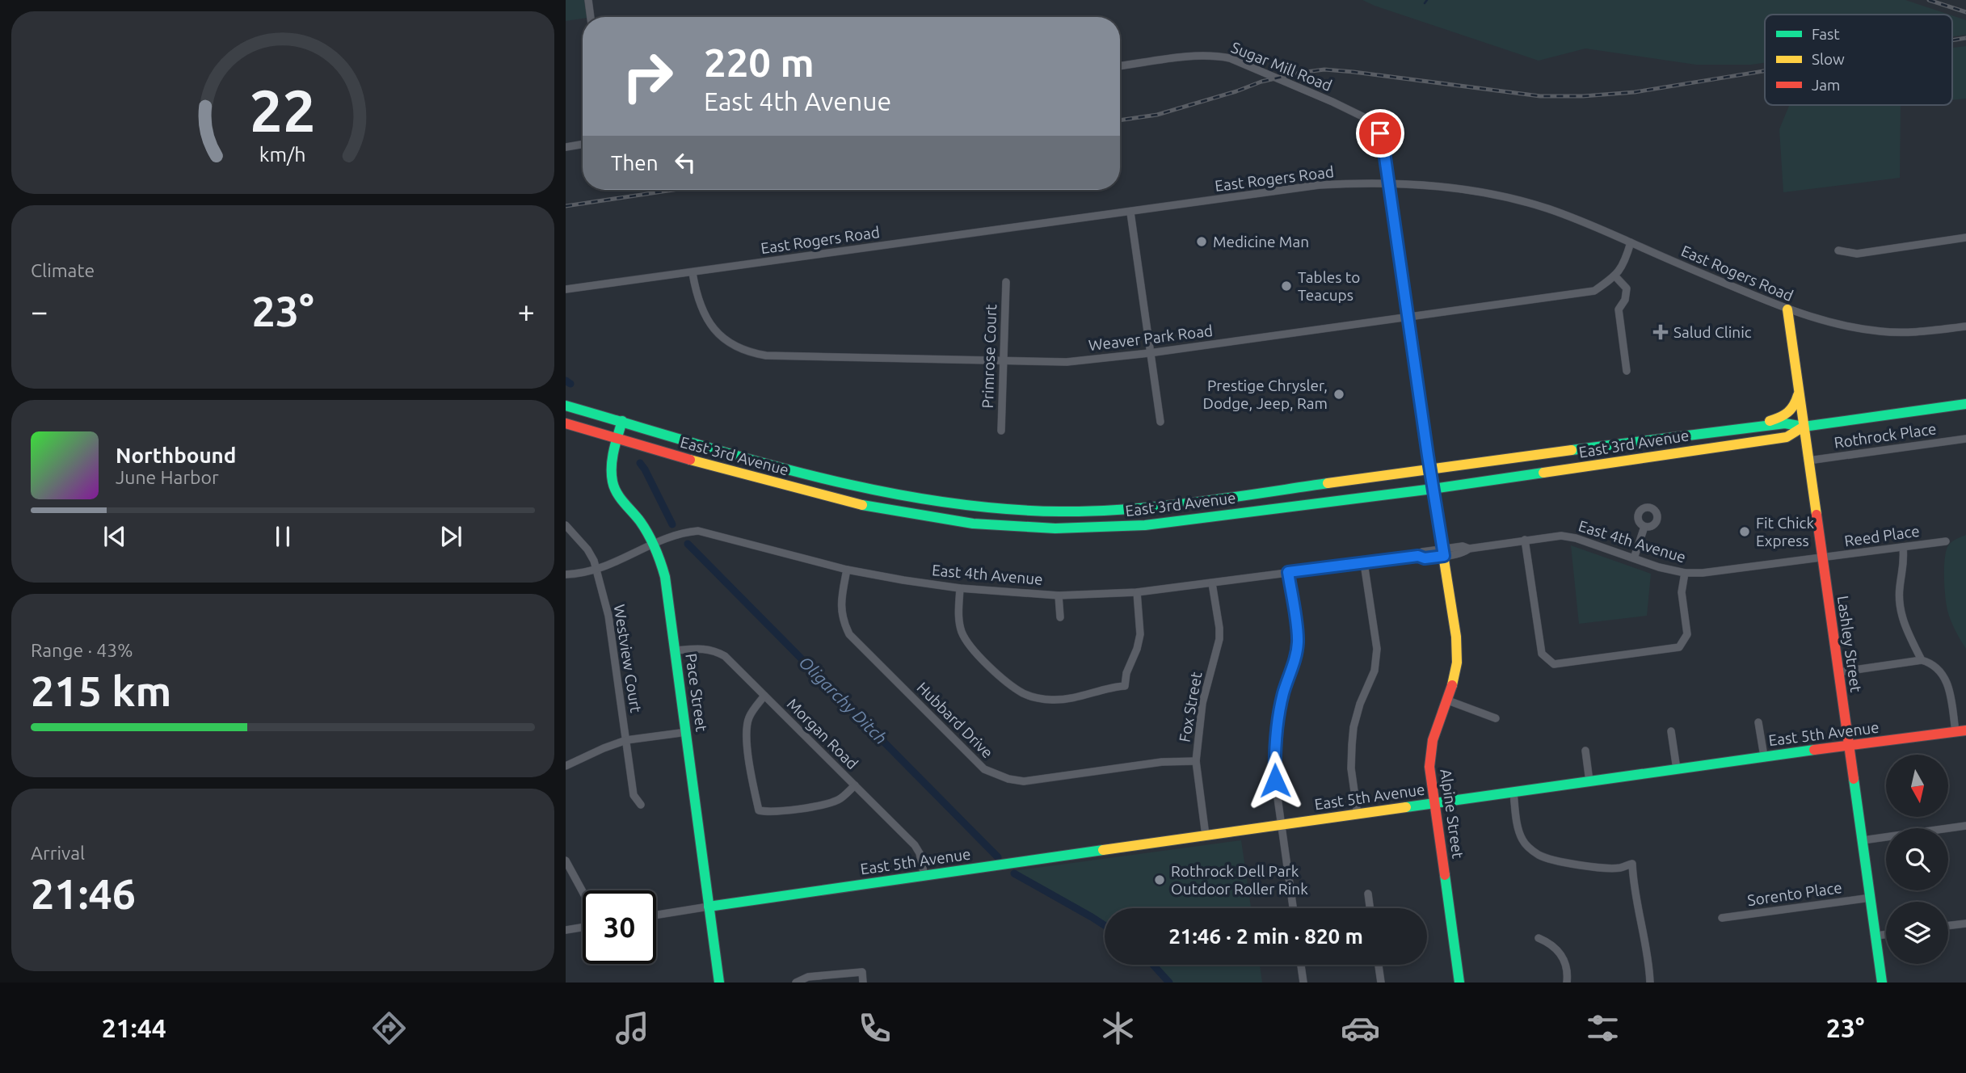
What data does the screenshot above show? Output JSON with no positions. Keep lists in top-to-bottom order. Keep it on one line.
{"streets":{"main road":["East 3rd Avenue","Lashley Street","Pace Street","East 5th Avenue","Alpine Street"],"street":["Sugar Mill Road","East Rogers Road","Weaver Park Road","Primrose Court","Rothrock Place","Reed Place","East 4th Avenue","Westview Court","Fox Street","Hubbard Drive","Morgan Road","Sorento Place"]},"crossings":[["Sugar Mill Road","East Rogers Road"],["Sugar Mill Road","Alpine Street"],["East Rogers Road","Weaver Park Road"],["East Rogers Road","Lashley Street"],["East Rogers Road","Alpine Street"],["Weaver Park Road","Primrose Court"],["Weaver Park Road","Alpine Street"],["Rothrock Place","Lashley Street"],["East 3rd Avenue","Lashley Street"],["East 3rd Avenue","Pace Street"],["East 3rd Avenue","Alpine Street"],["Reed Place","East 4th Avenue"],["Reed Place","Lashley Street"],["East 4th Avenue","Lashley Street"],["East 4th Avenue","Westview Court"],["East 4th Avenue","Pace Street"],["East 4th Avenue","Fox Street"],["East 4th Avenue","Hubbard Drive"],["East 4th Avenue","Alpine Street"],["Lashley Street","East 5th Avenue"],["Lashley Street","Sorento Place"],["Pace Street","Morgan Road"],["Pace Street","East 5th Avenue"],["Fox Street","Hubbard Drive"],["Fox Street","East 5th Avenue"],["Morgan Road","East 5th Avenue"],["East 5th Avenue","Alpine Street"]],"water":["Oligarchy Ditch"],"places":{"other":["Medicine Man","Tables to Teacups","Prestige Chrysler, Dodge, Jeep, Ram","Fit Chick Express","Rothrock Dell Park Outdoor Roller Rink"],"health":["Salud Clinic"]},"legend":["Fast","Slow","Jam"],"north":"bottom","page":{"turn":["220 m","East 4th Avenue"],"then":"Then","tile":["Climate",["Range · 43%","215 km"],["Arrival","21:46"]],"heat":["−","23°","+"],"song":["Northbound","June Harbor"],"limit":"30","trip":"21:46 · 2 min · 820 m","tabs":["21:44","23°"],"gauge":["22","km/h"]}}
